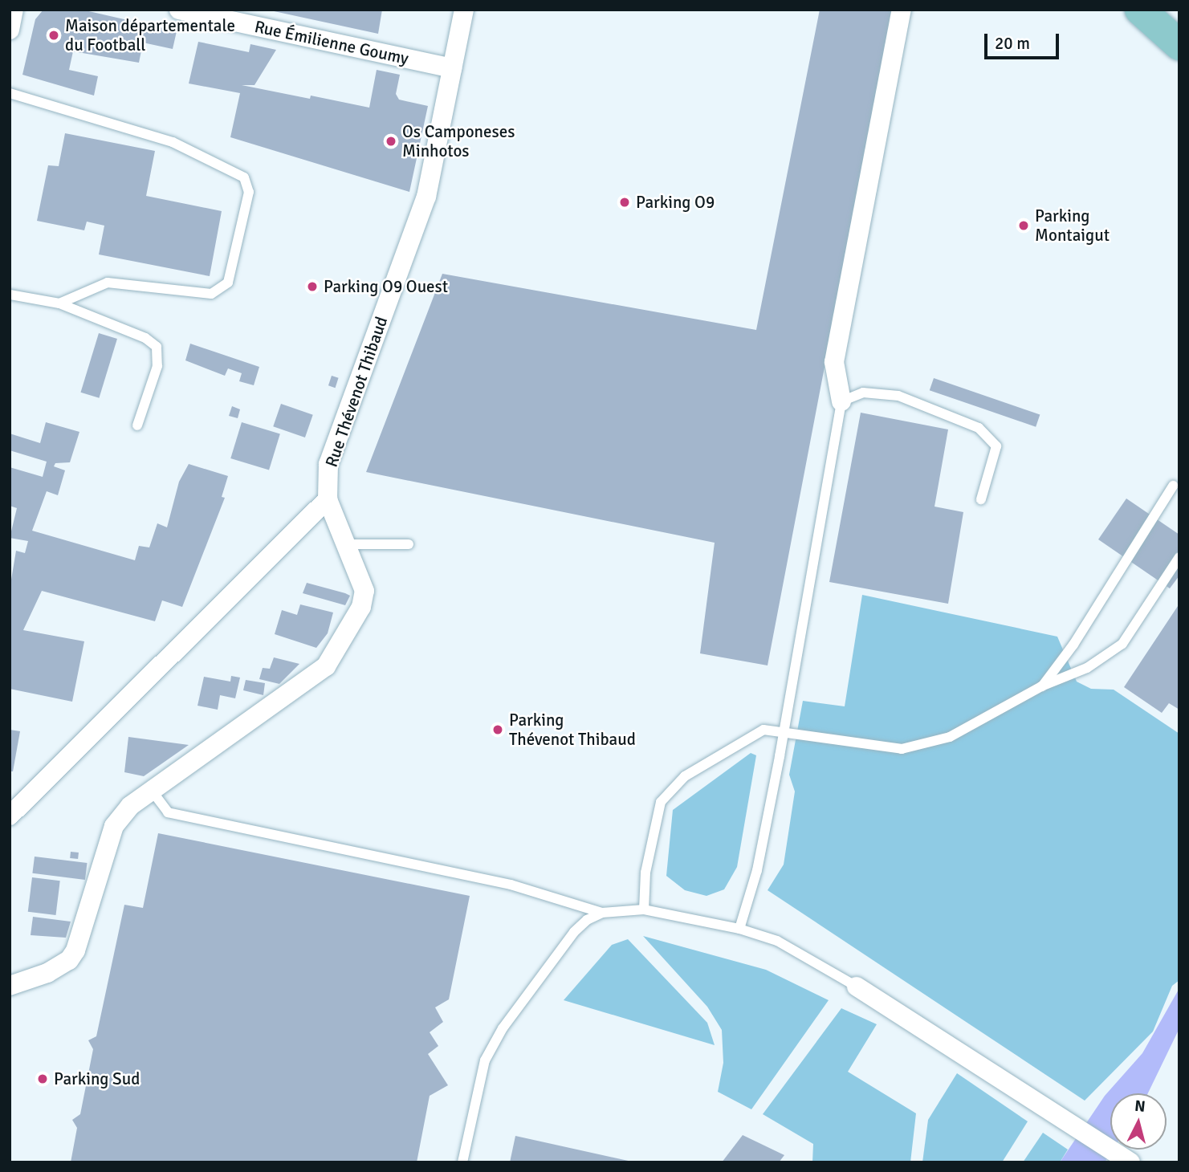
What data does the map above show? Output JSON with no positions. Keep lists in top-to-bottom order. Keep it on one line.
{"streets":{"street":["Rue Émilienne Goumy","Rue Thévenot Thibaud"]},"crossings":[["Rue Émilienne Goumy","Rue Thévenot Thibaud"]],"places":["Maison départementale du Football","Os Camponeses Minhotos","Parking O9","Parking Montaigut","Parking O9 Ouest","Parking Thévenot Thibaud","Parking Sud"],"scale_bar":"20 m","north":"top"}
